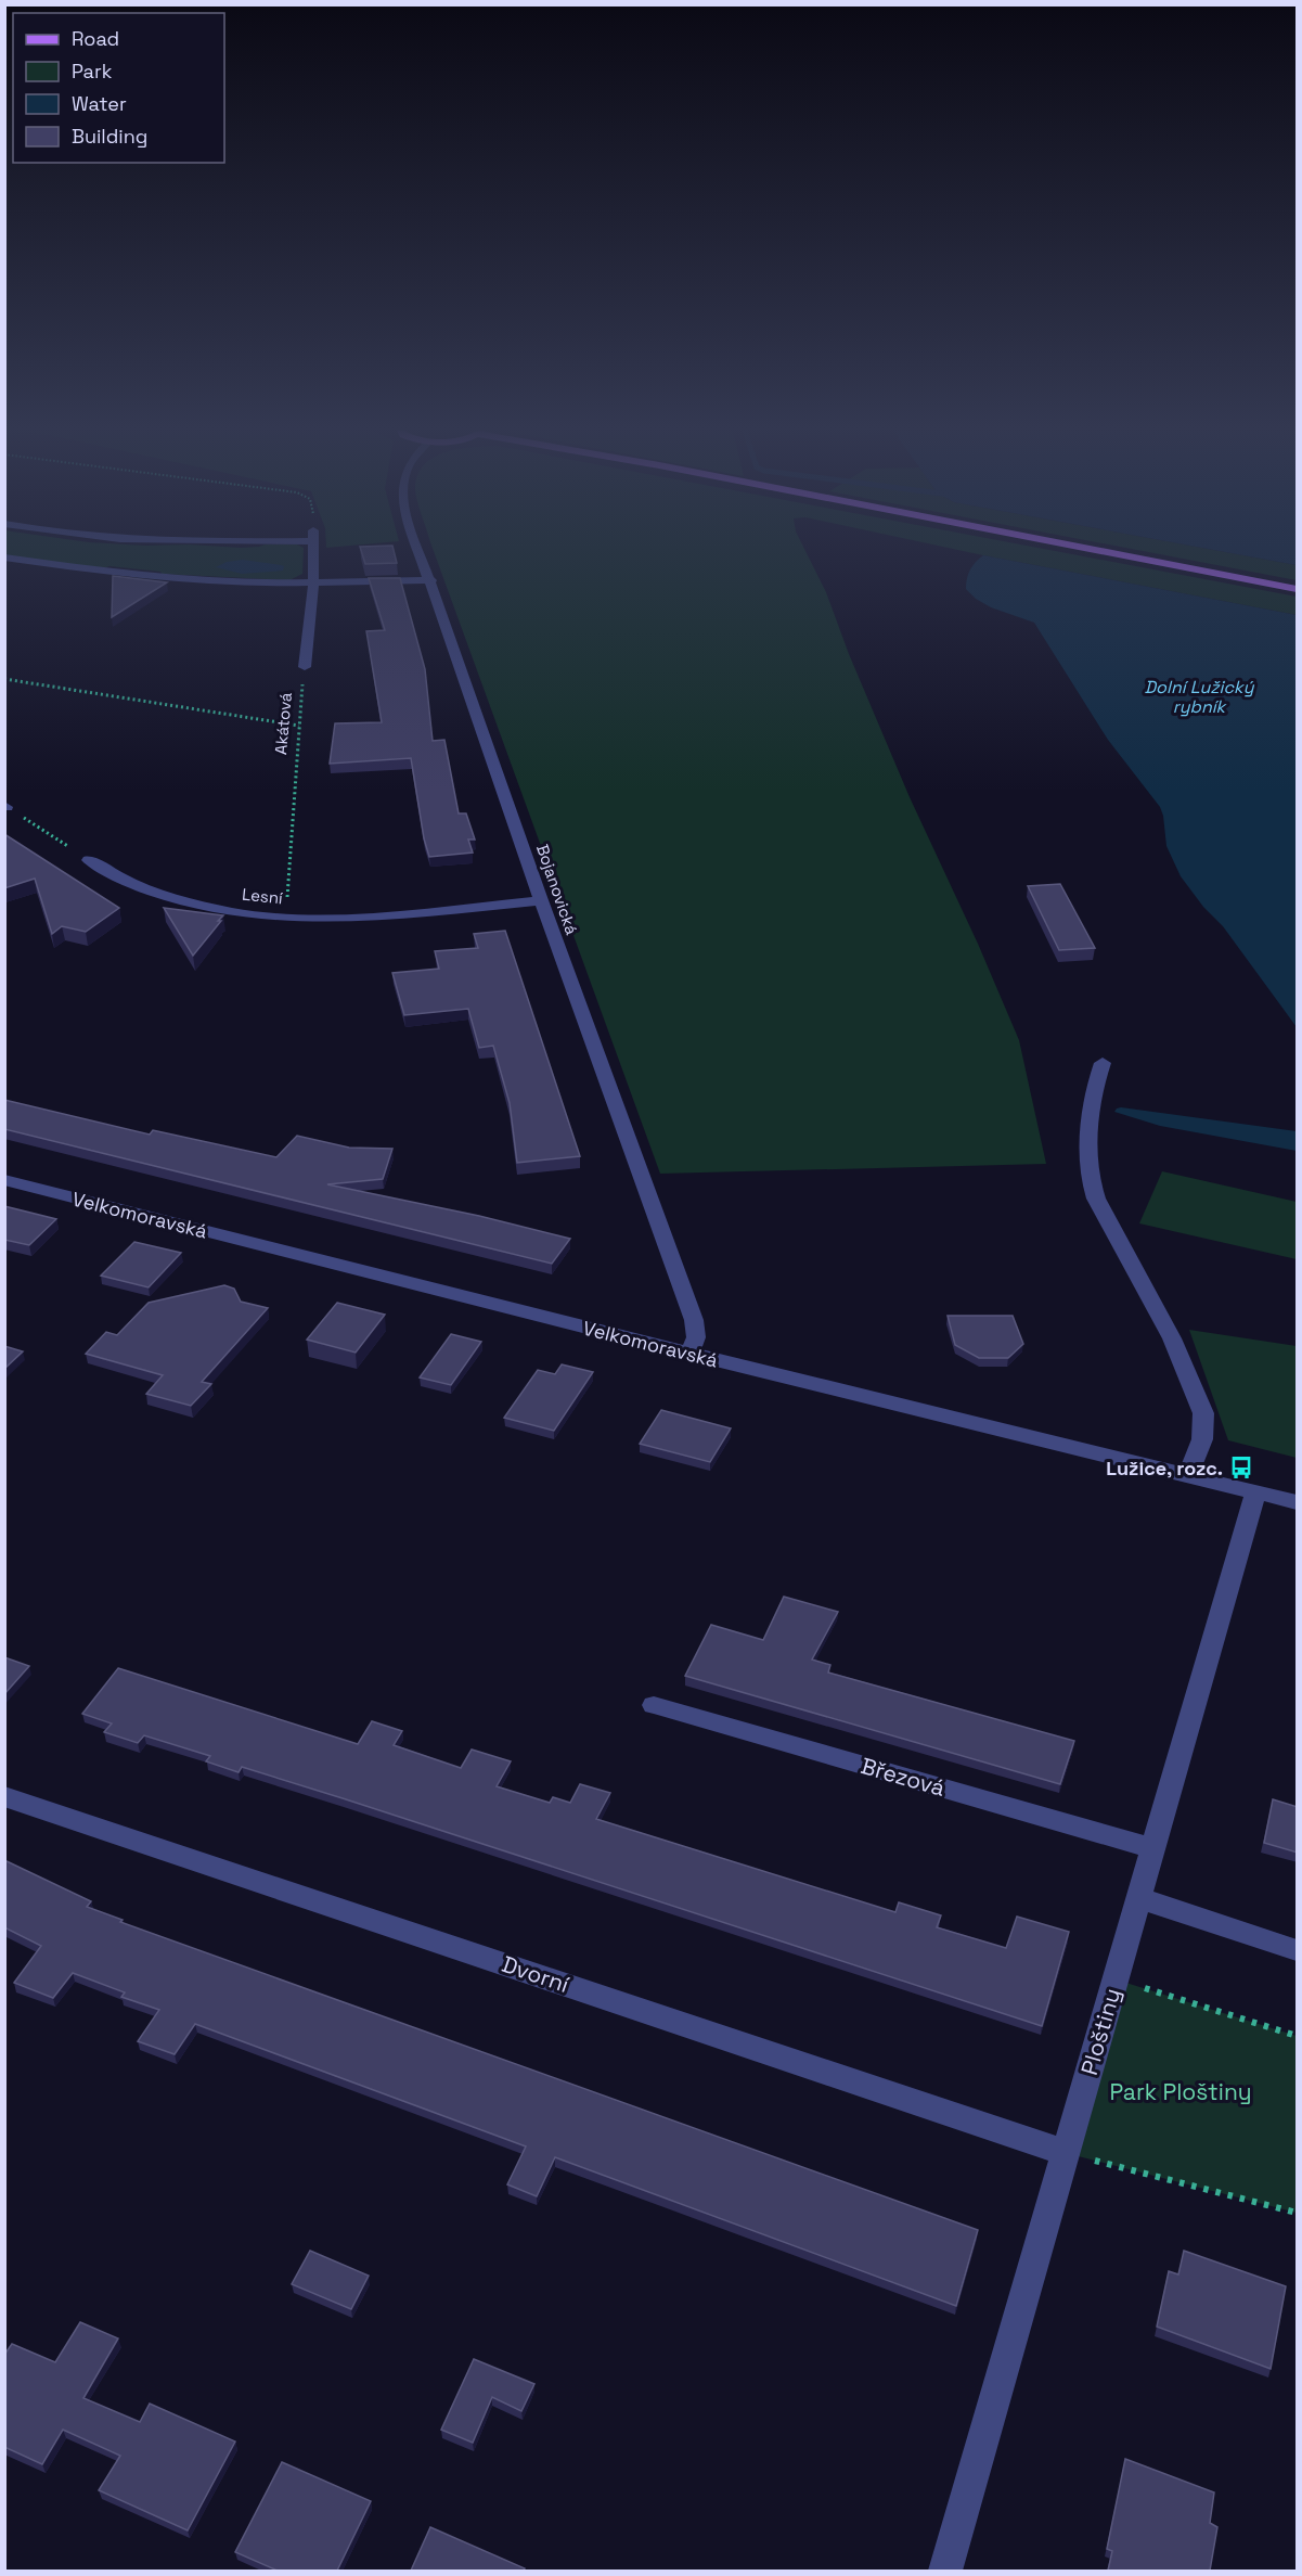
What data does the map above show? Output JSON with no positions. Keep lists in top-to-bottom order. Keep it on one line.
{"streets":{"street":["Akátová","Bojanovická","Lesní","Velkomoravská","Březová","Dvorní","Ploštiny"]},"crossings":[["Akátová","Lesní"],["Bojanovická","Lesní"],["Bojanovická","Velkomoravská"],["Velkomoravská","Ploštiny"],["Březová","Ploštiny"],["Dvorní","Ploštiny"]],"water":["Dolní Lužický rybník"],"parks":["Park Ploštiny"],"places":{"bus stop":["Lužice, rozc."]},"legend":["Road","Park","Water","Building"]}
